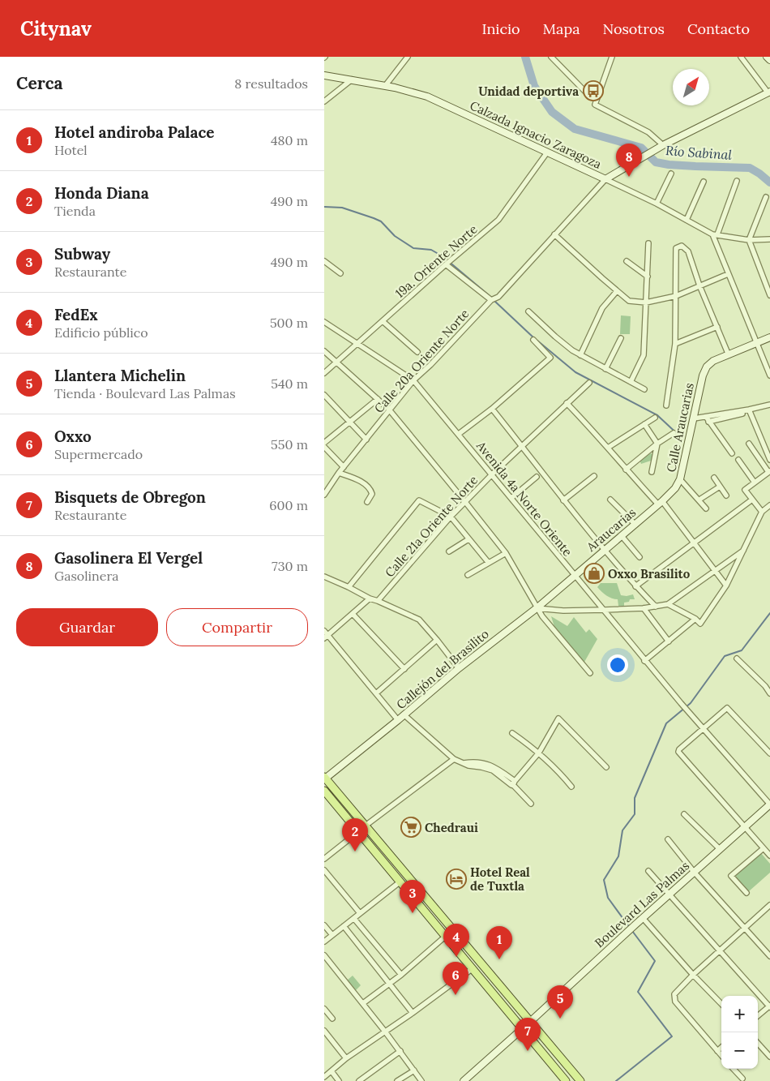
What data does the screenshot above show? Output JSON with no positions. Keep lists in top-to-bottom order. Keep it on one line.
{"streets":{"street":["Calzada Ignacio Zaragoza","19a. Oriente Norte","Calle 20a Oriente Norte","Calle Araucarias","Avenida 4a Norte Oriente","Calle 21a Oriente Norte","Araucarias","Callejón del Brasilito","Boulevard Las Palmas"]},"crossings":[["Calzada Ignacio Zaragoza","19a. Oriente Norte"],["Calzada Ignacio Zaragoza","Calle 20a Oriente Norte"],["19a. Oriente Norte","Avenida 4a Norte Oriente"],["Calle 20a Oriente Norte","Avenida 4a Norte Oriente"],["Calle Araucarias","Araucarias"],["Avenida 4a Norte Oriente","Calle 21a Oriente Norte"],["Avenida 4a Norte Oriente","Araucarias"],["Avenida 4a Norte Oriente","Callejón del Brasilito"],["Avenida 4a Norte Oriente","Boulevard Las Palmas"],["Araucarias","Callejón del Brasilito"]],"water":["Río Sabinal"],"places":{"bus stop":["Unidad deportiva"],"shop":["Oxxo Brasilito"],"supermarket":["Chedraui"],"hotel":["Hotel Real de Tuxtla"]},"north":"top right","page":{"header":"Citynav","nav":["Inicio","Mapa","Nosotros","Contacto"],"heading":["Cerca","8 resultados"],"list":[{"mark":"1","name":"Hotel andiroba Palace","note":"Hotel","value":"480 m"},{"mark":"2","name":"Honda Diana","note":"Tienda","value":"490 m"},{"mark":"3","name":"Subway","note":"Restaurante","value":"490 m"},{"mark":"4","name":"FedEx","note":"Edificio público","value":"500 m"},{"mark":"5","name":"Llantera Michelin","note":"Tienda · Boulevard Las Palmas","value":"540 m"},{"mark":"6","name":"Oxxo","note":"Supermercado","value":"550 m"},{"mark":"7","name":"Bisquets de Obregon","note":"Restaurante","value":"600 m"},{"mark":"8","name":"Gasolinera El Vergel","note":"Gasolinera","value":"730 m"}],"pins":["8","2","3","4","1","6","5","7"],"buttons":["Guardar","Compartir"],"map_buttons":["+","−"]}}
